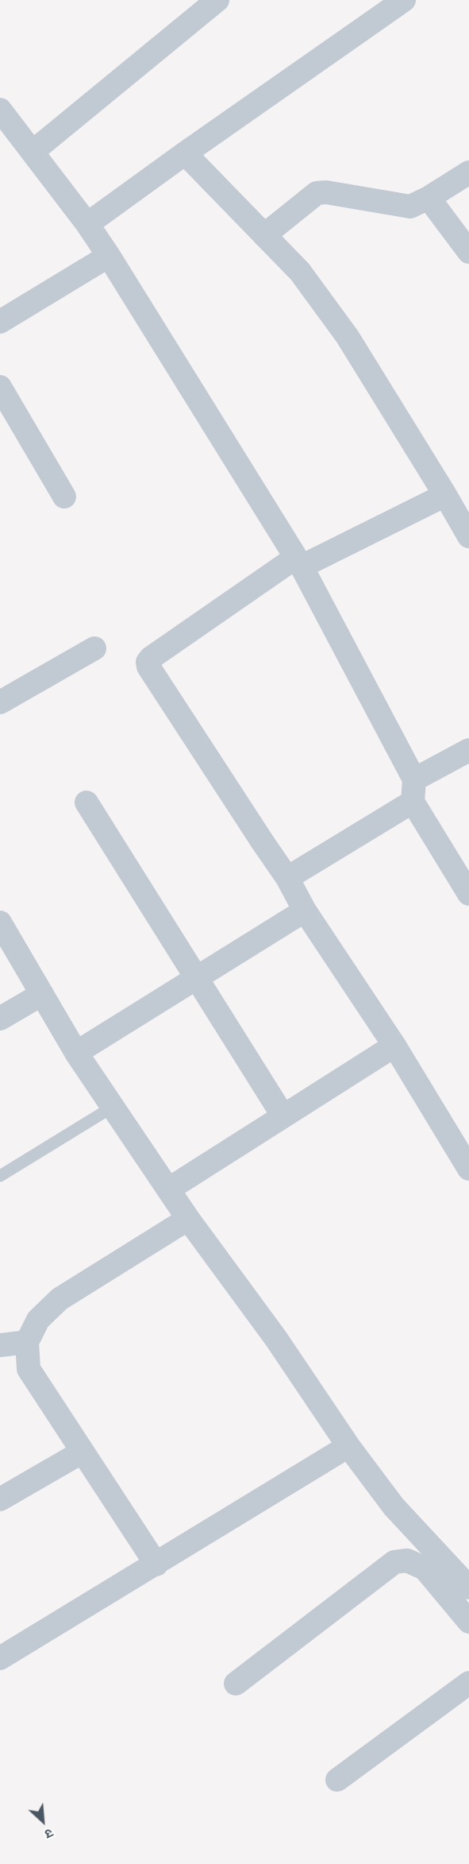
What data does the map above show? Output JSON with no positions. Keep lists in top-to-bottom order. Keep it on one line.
{"north":"bottom right"}
